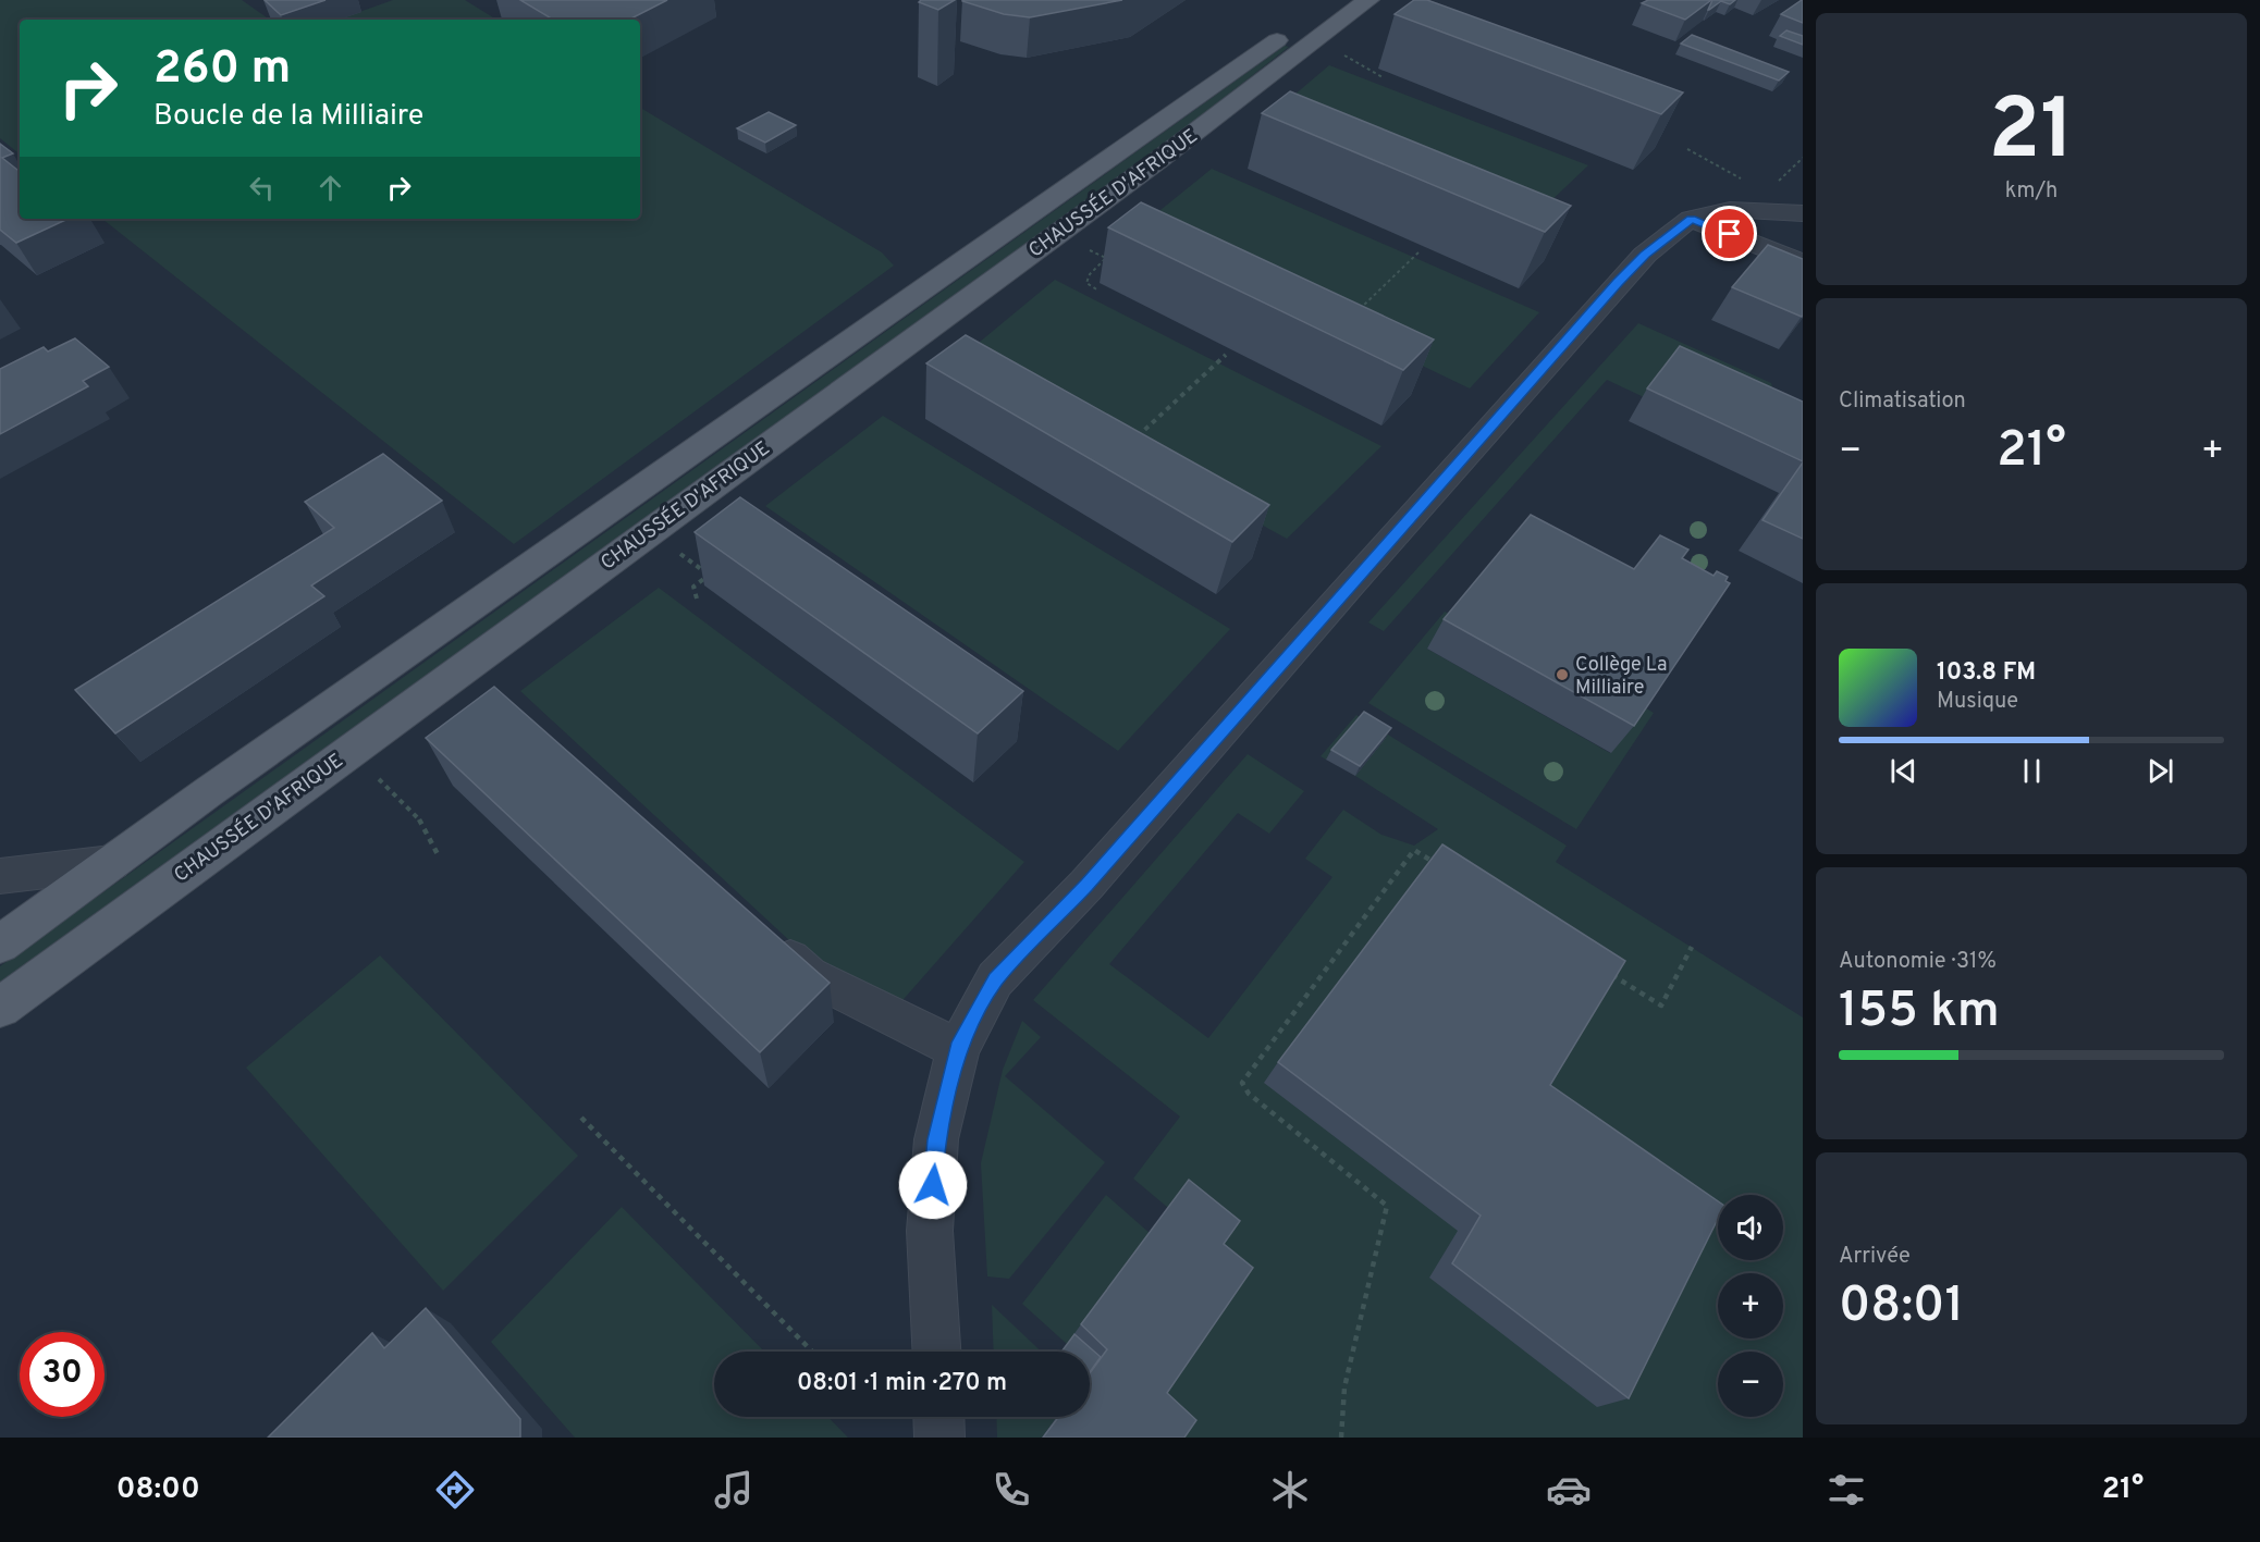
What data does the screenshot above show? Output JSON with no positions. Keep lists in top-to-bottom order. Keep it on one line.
{"streets":{"main road":["CHAUSSÉE D'AFRIQUE"]},"places":["Collège La Milliaire"],"page":{"tile":[["21","km/h"],"Climatisation",["Autonomie · 31%","155 km"],["Arrivée","08:01"]],"turn":["260 m","Boucle de la Milliaire"],"heat":["−","21°","+"],"song":["103.8 FM","Musique"],"map_buttons":["+","−"],"limit":"30","trip":"08:01 · 1 min · 270 m","tabs":["08:00","21°"]}}
